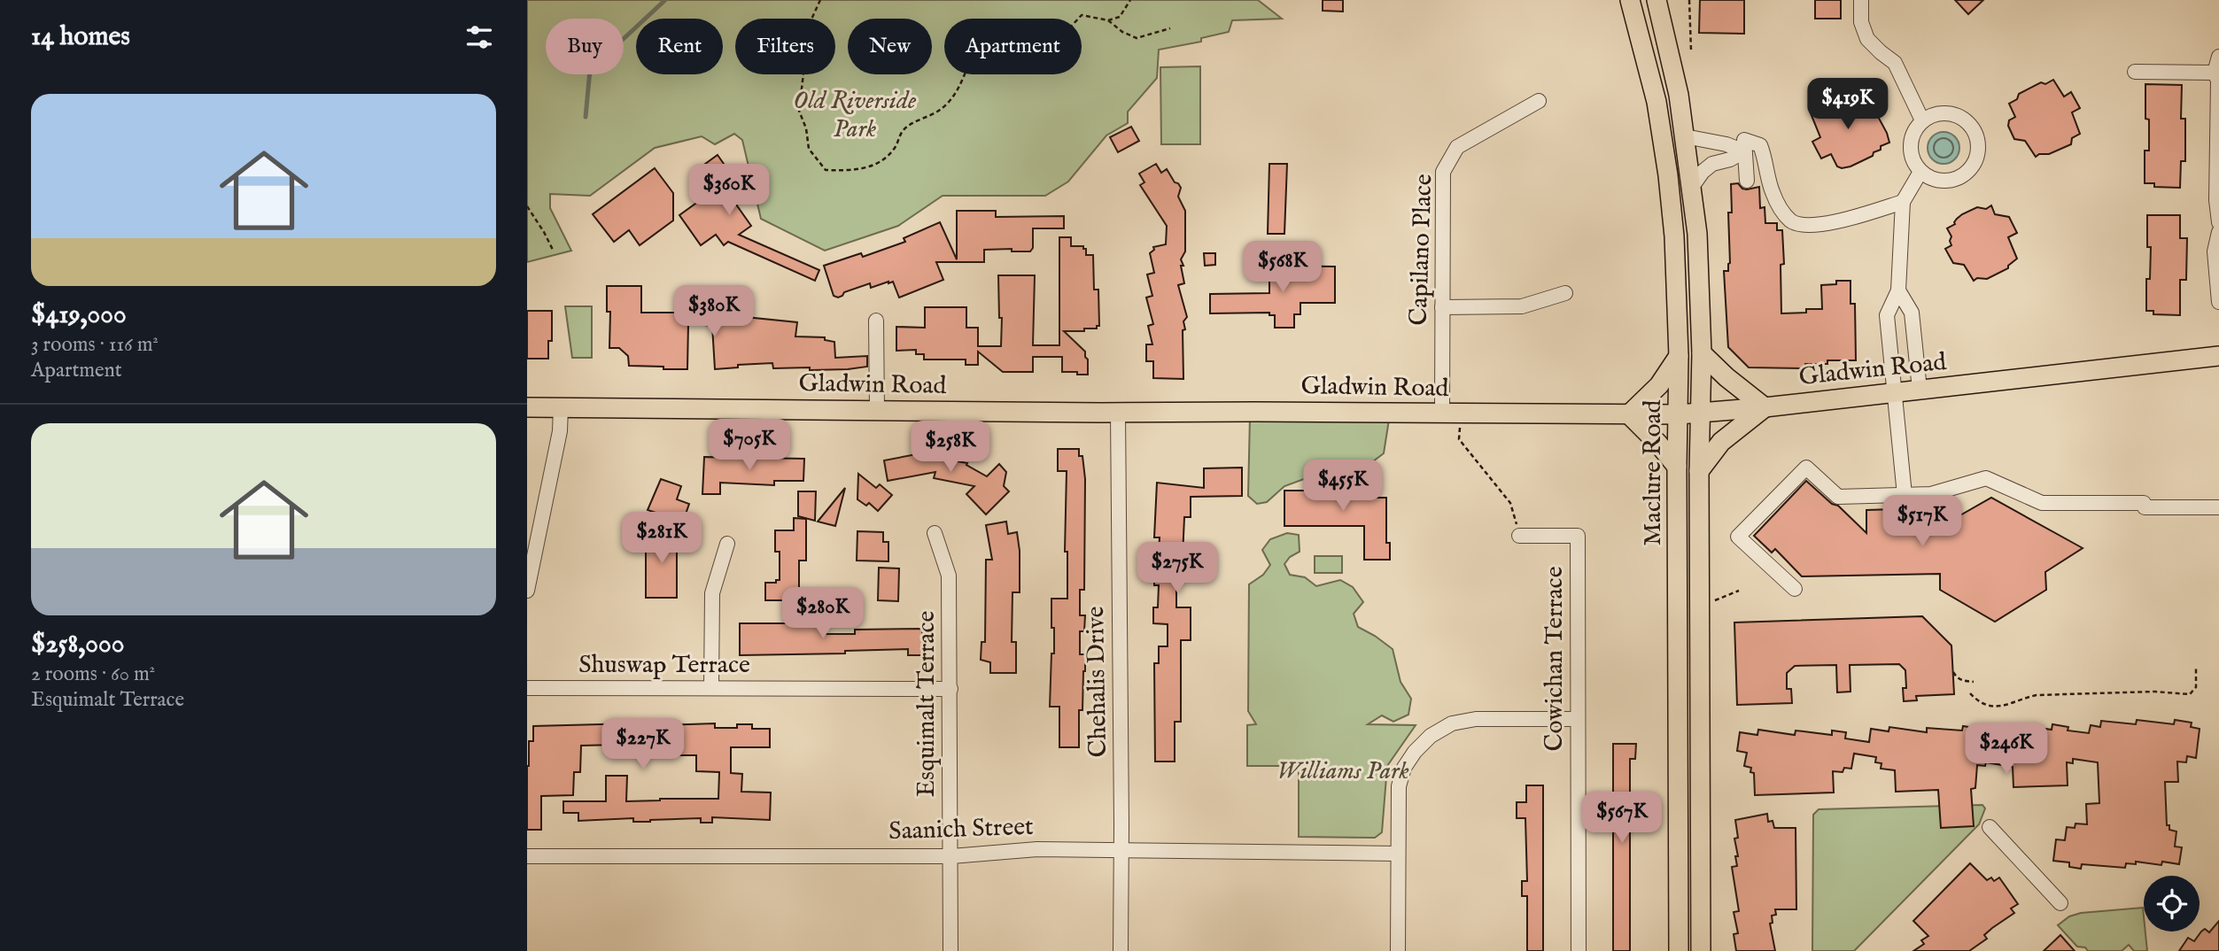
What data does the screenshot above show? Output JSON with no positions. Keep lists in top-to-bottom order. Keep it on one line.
{"streets":{"main road":["Gladwin Road","Maclure Road"],"street":["Capilano Place","Cowichan Terrace","Shuswap Terrace","Chehalis Drive","Esquimalt Terrace","Saanich Street"]},"crossings":[["Capilano Place","Gladwin Road"],["Gladwin Road","Maclure Road"],["Gladwin Road","Chehalis Drive"],["Shuswap Terrace","Esquimalt Terrace"],["Chehalis Drive","Saanich Street"],["Esquimalt Terrace","Saanich Street"]],"parks":["Old Riverside Park","Williams Park"],"page":{"heading":"14 homes","chip":["Buy","Rent","Filters","New","Apartment"],"list":[{"name":"$419,000","note":"3 rooms · 116 m² · Apartment"},{"name":"$258,000","note":"2 rooms · 60 m² · Esquimalt Terrace"}],"price":["$419K","$360K","$568K","$380K","$705K","$258K","$455K","$517K","$281K","$275K","$280K","$227K","$246K","$567K"]}}
